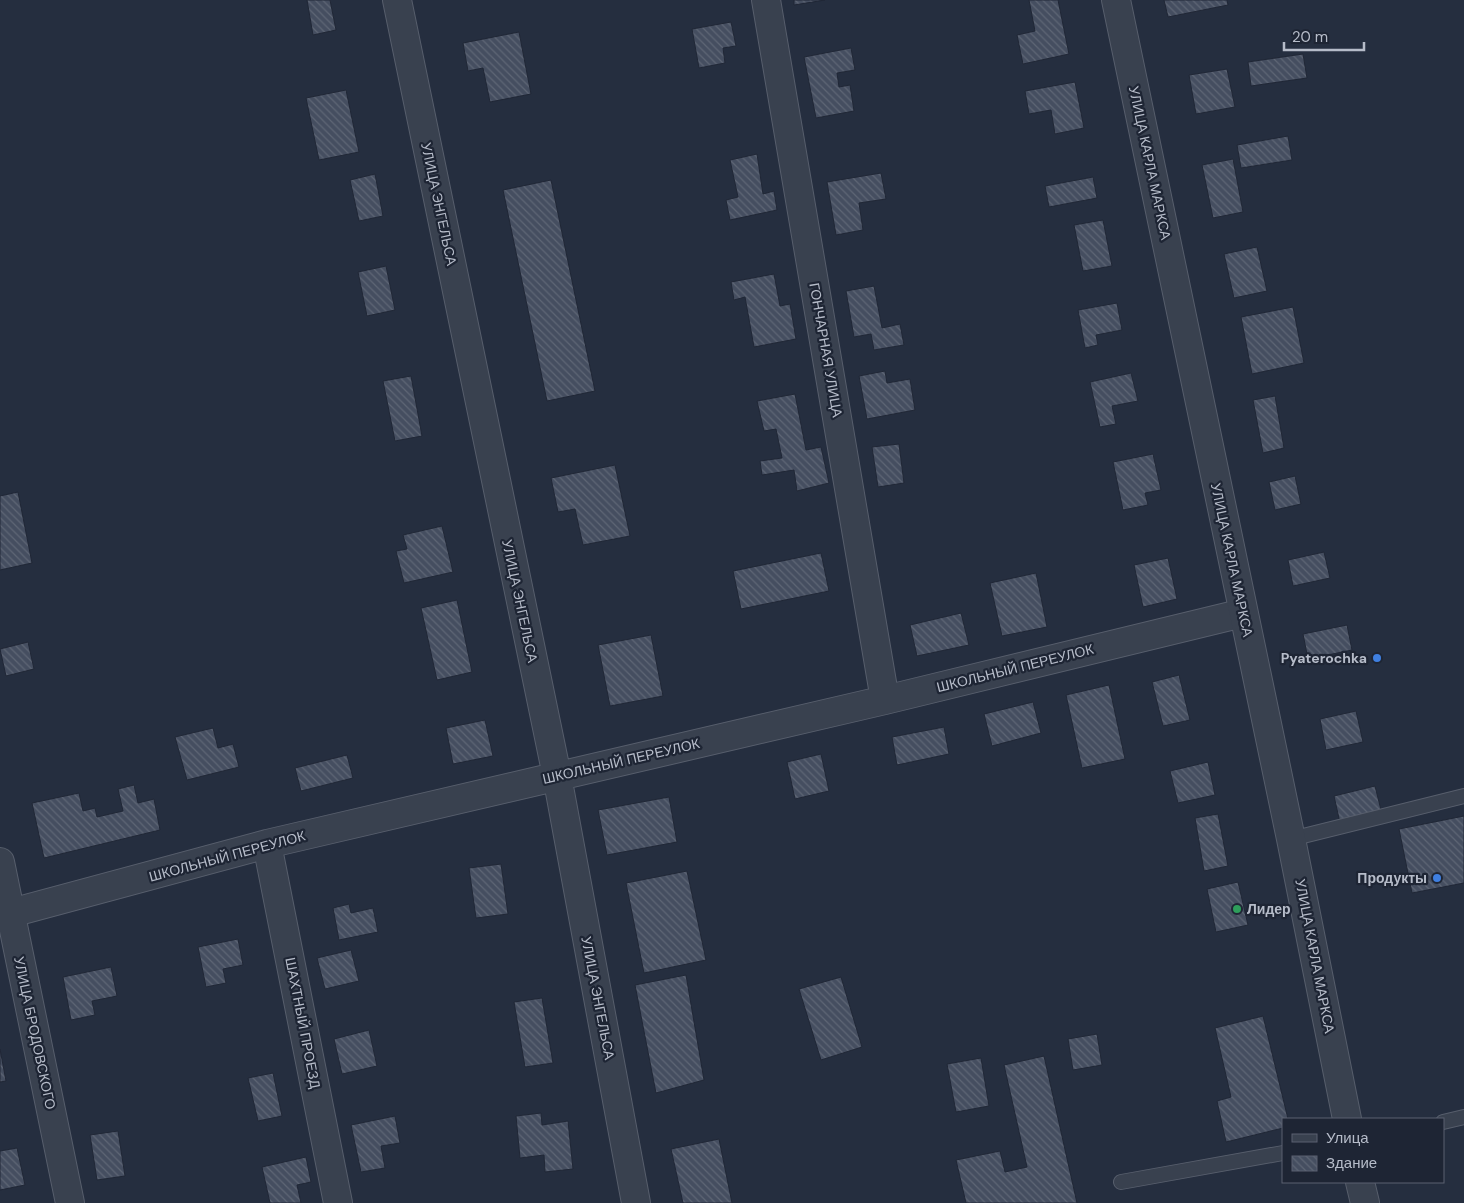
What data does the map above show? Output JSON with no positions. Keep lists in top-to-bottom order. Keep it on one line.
{"streets":{"street":["УЛИЦА КАРЛА МАРКСА","УЛИЦА ЭНГЕЛЬСА","ГОНЧАРНАЯ УЛИЦА","ШКОЛЬНЫЙ ПЕРЕУЛОК","ШАХТНЫЙ ПРОЕЗД","УЛИЦА БРОДОВСКОГО"]},"crossings":[["УЛИЦА КАРЛА МАРКСА","ШКОЛЬНЫЙ ПЕРЕУЛОК"],["УЛИЦА ЭНГЕЛЬСА","ШКОЛЬНЫЙ ПЕРЕУЛОК"],["ГОНЧАРНАЯ УЛИЦА","ШКОЛЬНЫЙ ПЕРЕУЛОК"],["ШКОЛЬНЫЙ ПЕРЕУЛОК","ШАХТНЫЙ ПРОЕЗД"],["ШКОЛЬНЫЙ ПЕРЕУЛОК","УЛИЦА БРОДОВСКОГО"]],"places":["Pyaterochka","Продукты","Лидер"],"legend":["Улица","Здание"],"scale_bar":"20 m"}
